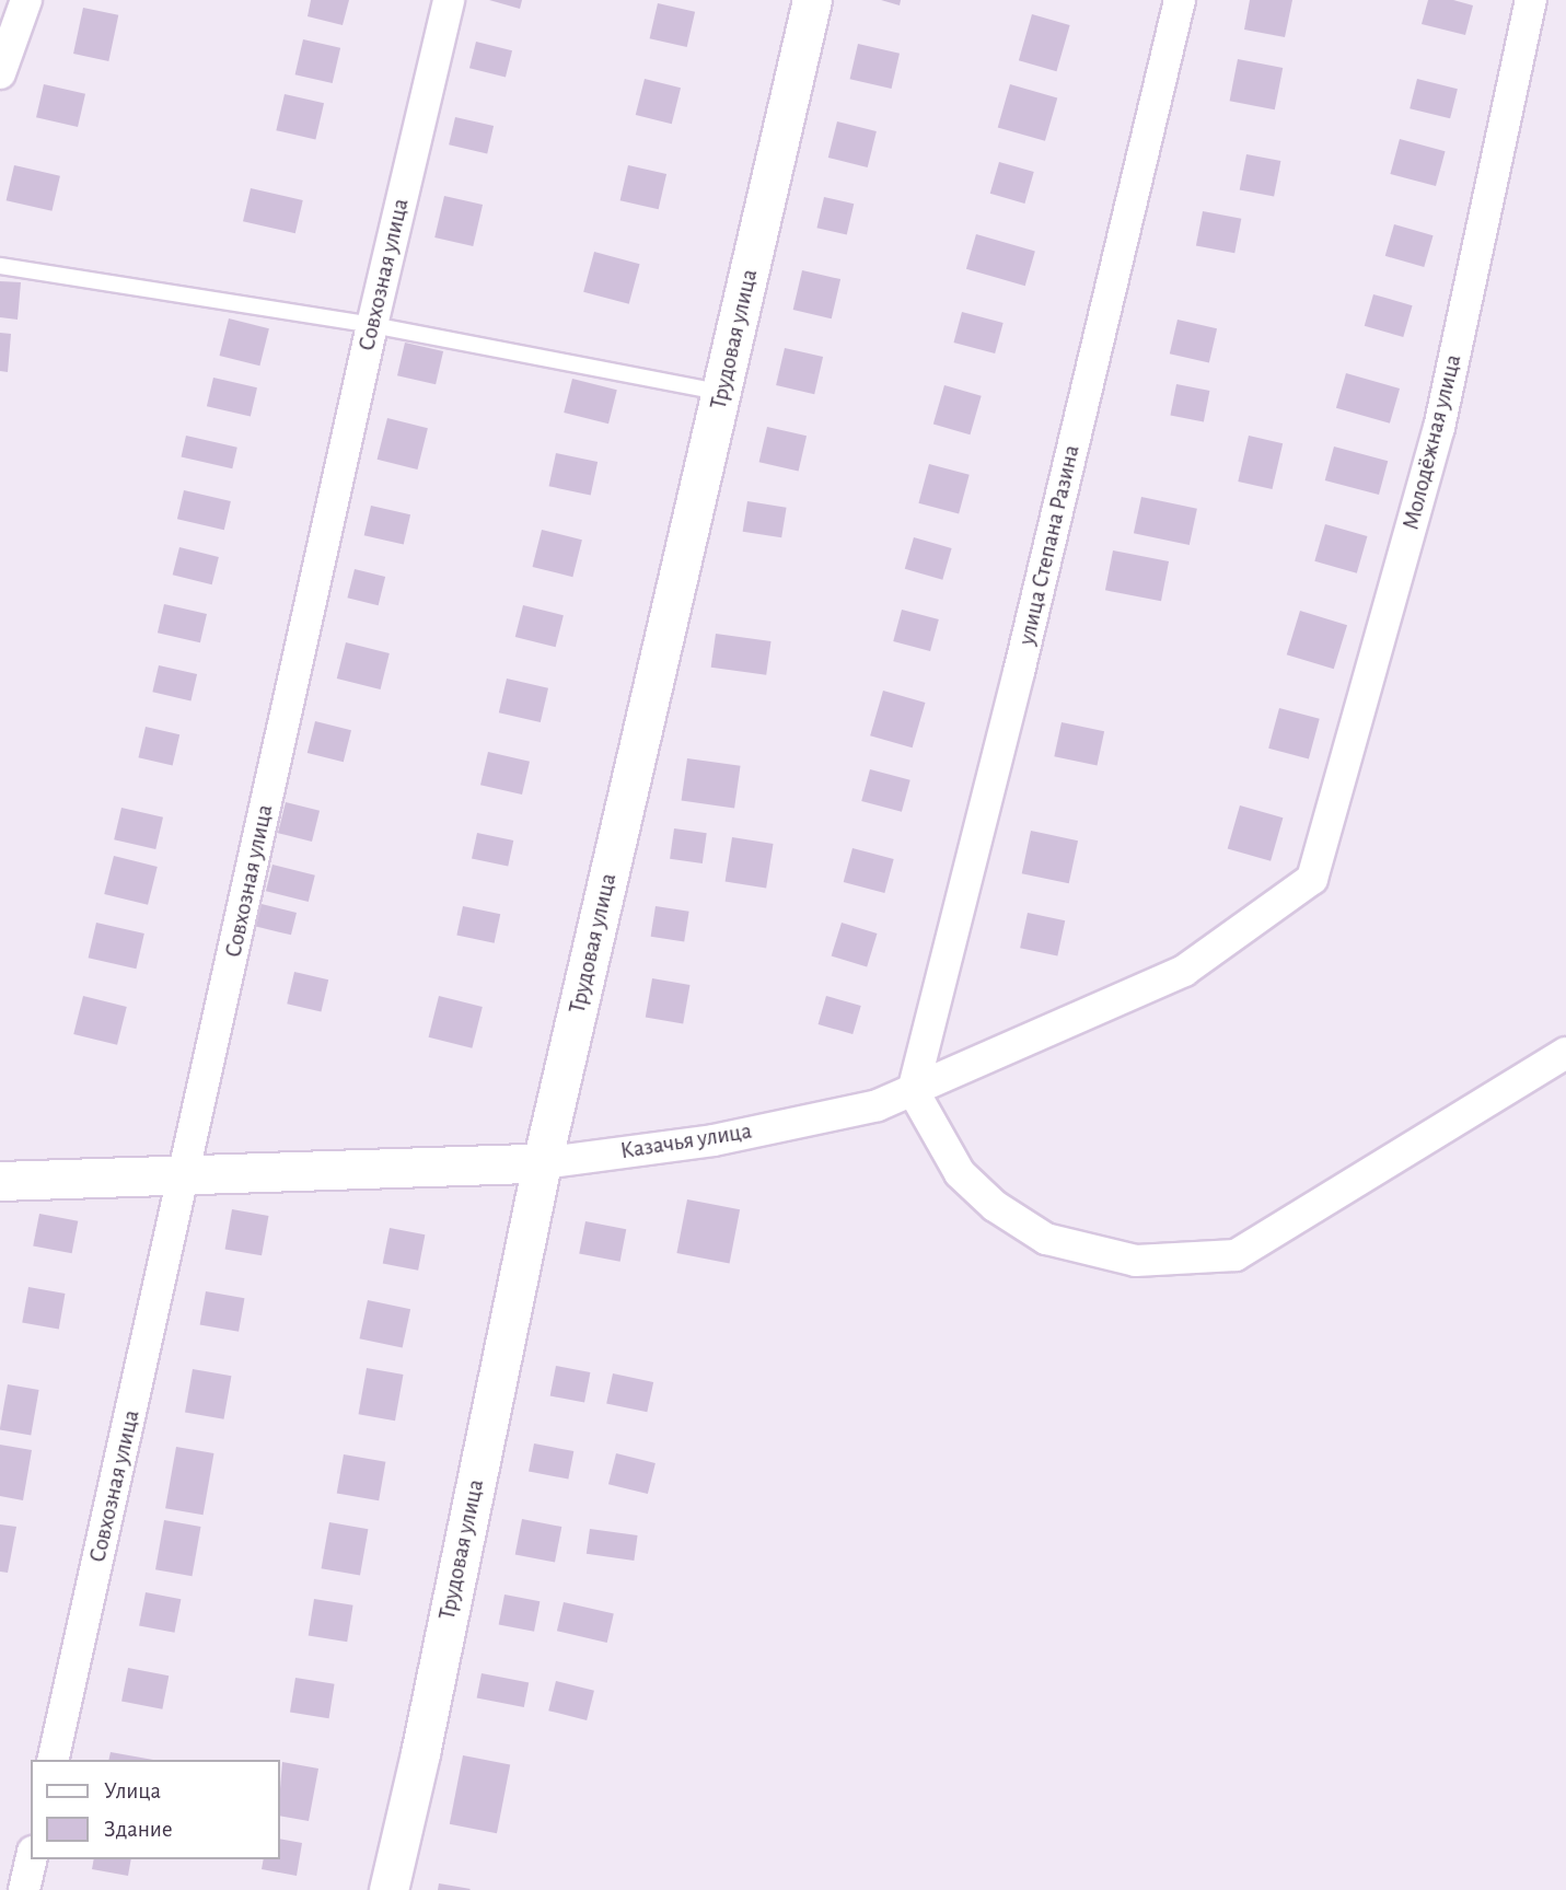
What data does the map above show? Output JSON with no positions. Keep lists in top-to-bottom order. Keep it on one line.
{"streets":{"street":["Совхозная улица","Трудовая улица","Молодёжная улица","улица Степана Разина","Казачья улица"]},"crossings":[["Совхозная улица","Казачья улица"],["Трудовая улица","Казачья улица"],["Молодёжная улица","Казачья улица"],["улица Степана Разина","Казачья улица"]],"legend":["Улица","Здание"]}
